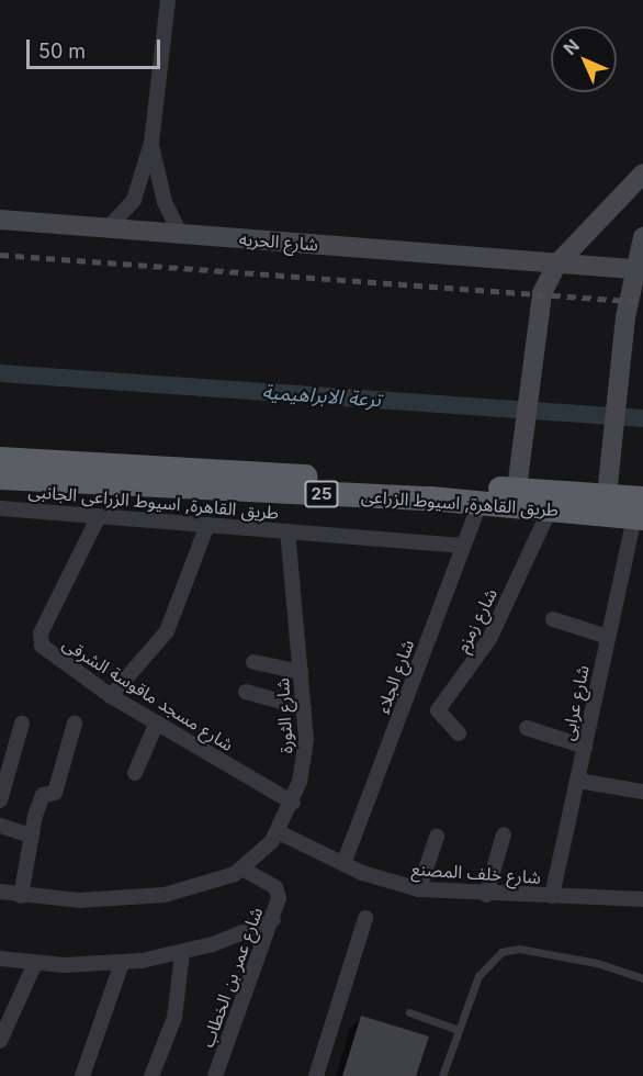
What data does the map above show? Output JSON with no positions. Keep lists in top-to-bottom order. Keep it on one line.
{"streets":{"highway":["25","طريق القاهرة, اسيوط الزراعى"],"main road":["شارع الحريه"],"street":["طريق القاهرة, اسيوط الزراعى الجانبى","شارع زمزم","شارع الجلاء","شارع مسجد ماقوسة الشرقى","شارع عرابى","شارع الثورة","شارع خلف المصنع","شارع عمر بن الخطاب"]},"crossings":[["طريق القاهرة, اسيوط الزراعى الجانبى","شارع الجلاء"],["طريق القاهرة, اسيوط الزراعى الجانبى","شارع مسجد ماقوسة الشرقى"],["طريق القاهرة, اسيوط الزراعى الجانبى","شارع الثورة"],["طريق القاهرة, اسيوط الزراعى","شارع زمزم"],["طريق القاهرة, اسيوط الزراعى","شارع الجلاء"],["طريق القاهرة, اسيوط الزراعى","شارع عرابى"],["شارع الجلاء","شارع خلف المصنع"],["شارع مسجد ماقوسة الشرقى","شارع الثورة"],["شارع عرابى","شارع خلف المصنع"],["شارع الثورة","شارع خلف المصنع"],["شارع الثورة","شارع عمر بن الخطاب"]],"water":["ترعة الابراهيمية"],"scale_bar":"50 m","north":"top left"}
